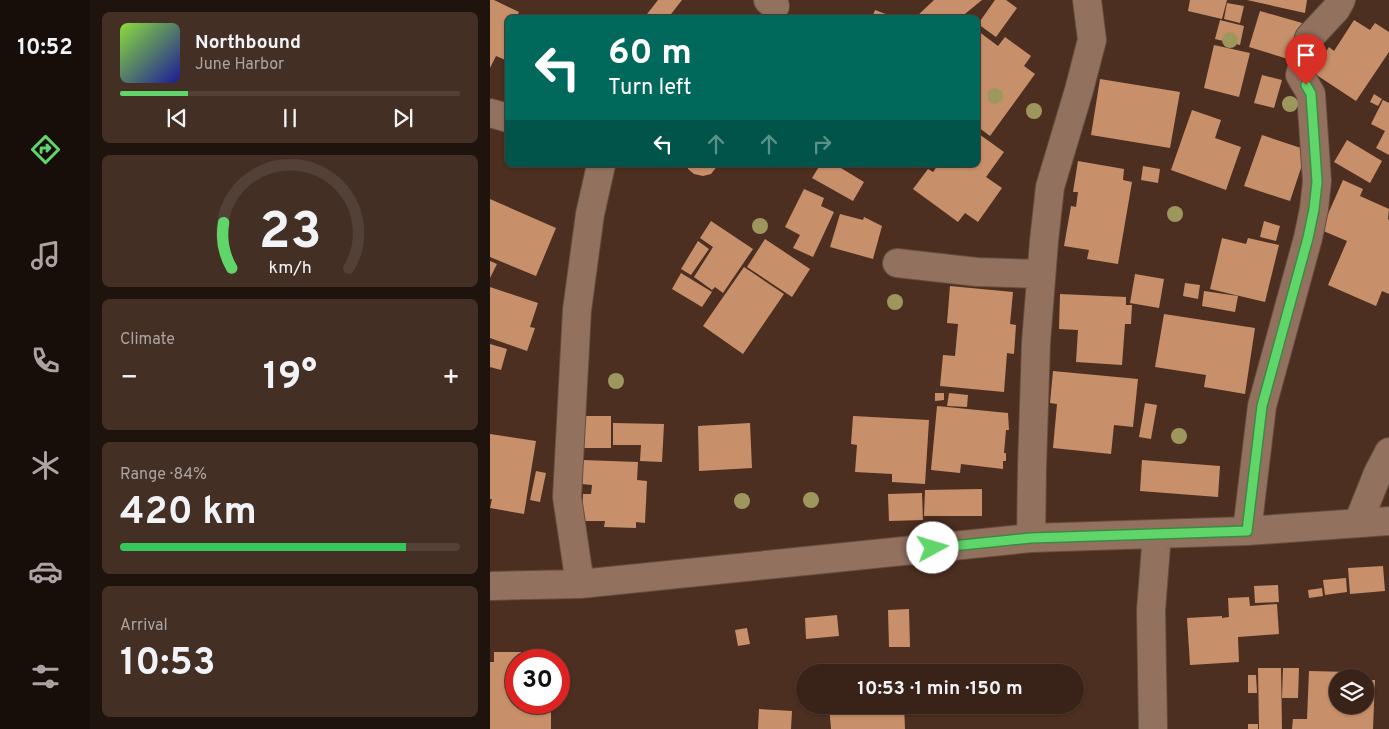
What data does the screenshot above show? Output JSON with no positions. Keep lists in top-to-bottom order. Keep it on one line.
{"page":{"tabs":"10:52","turn":["60 m","Turn left"],"song":["Northbound","June Harbor"],"tile":["Climate",["Range · 84%","420 km"],["Arrival","10:53"]],"heat":["−","19°","+"],"limit":"30","trip":"10:53 · 1 min · 150 m","gauge":["23","km/h"]}}
